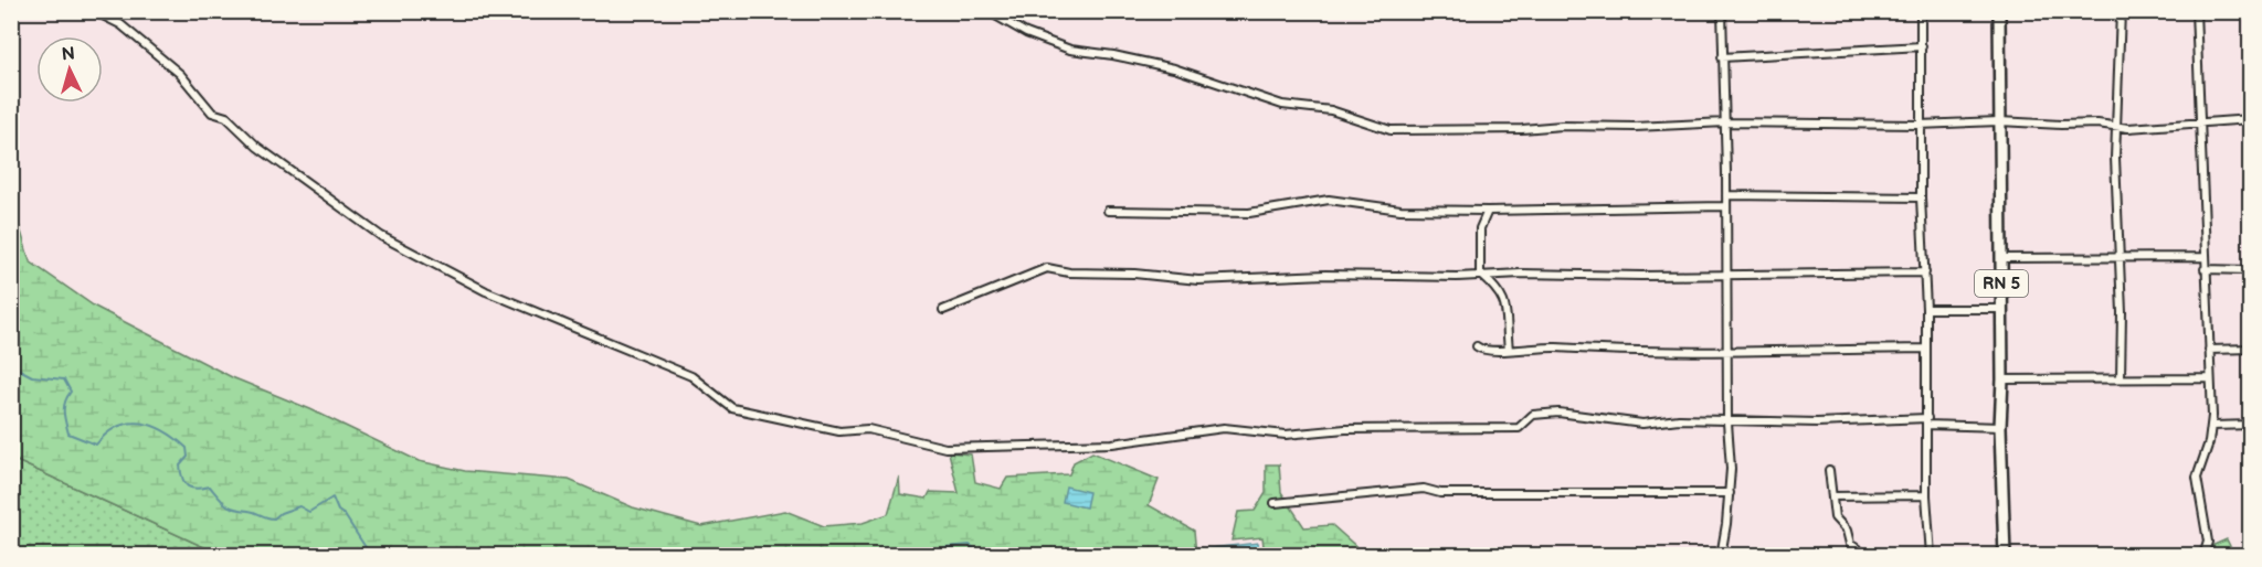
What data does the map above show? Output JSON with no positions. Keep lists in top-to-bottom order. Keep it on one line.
{"streets":{"main road":["RN 5"]},"north":"top"}
